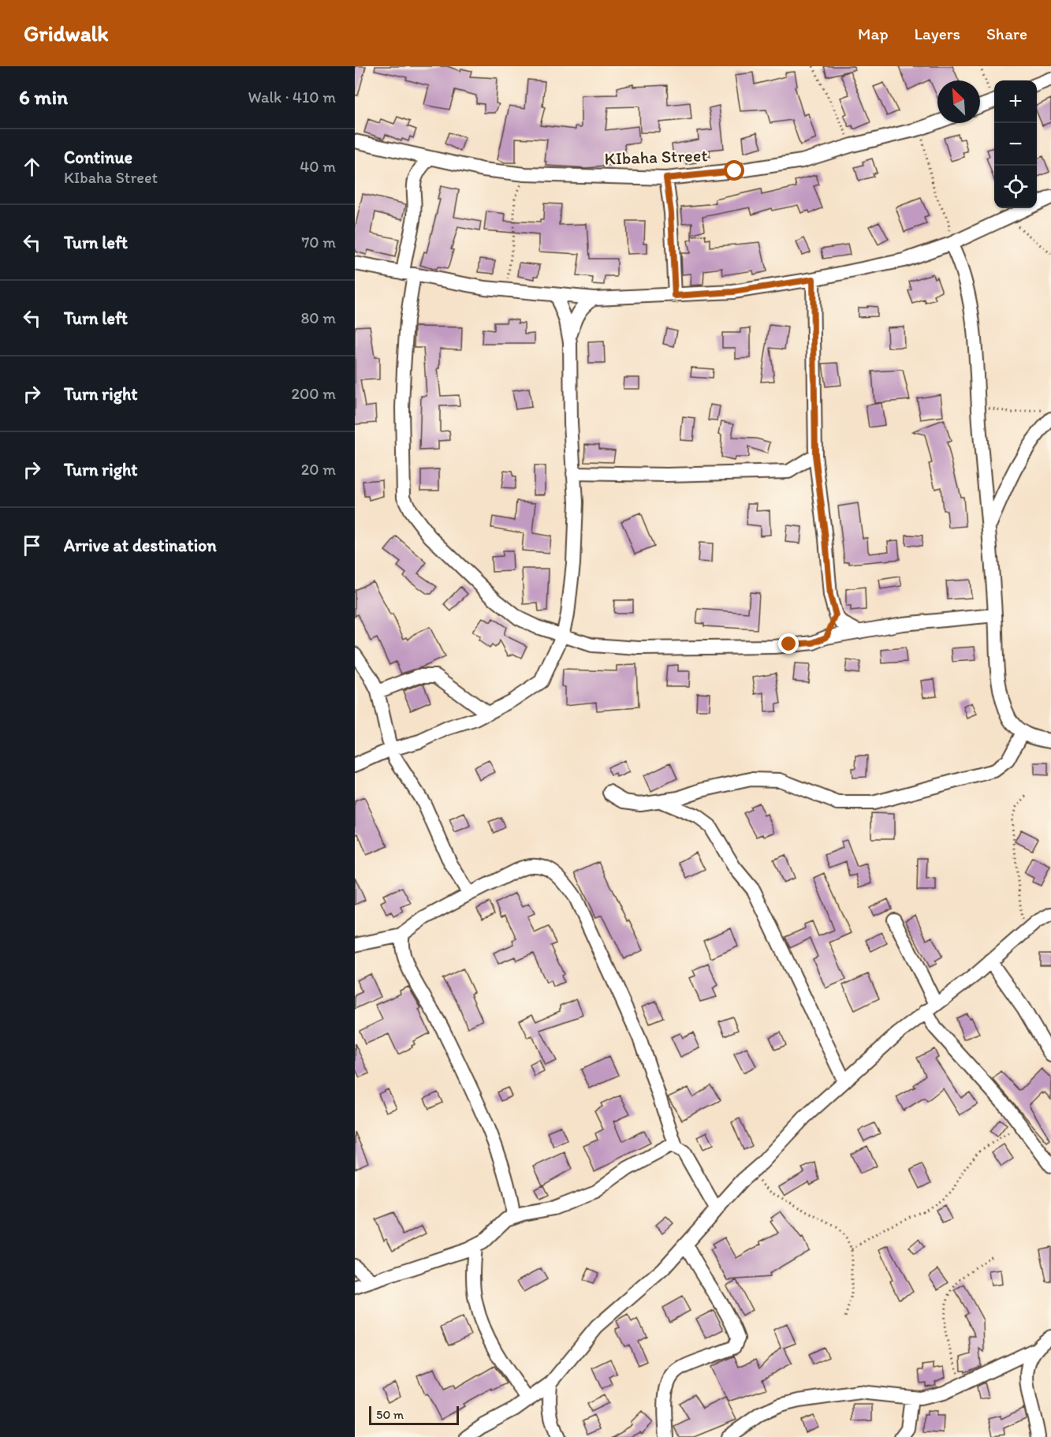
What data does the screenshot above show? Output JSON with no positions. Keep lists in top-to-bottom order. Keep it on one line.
{"streets":{"street":["KIbaha Street"]},"scale_bar":"50 m","north":"top left","page":{"header":"Gridwalk","nav":["Map","Layers","Share"],"heading":["6 min","Walk · 410 m"],"map_buttons":["+","−"],"list":[["Continue","KIbaha Street","40 m"],["Turn left","70 m"],["Turn left","80 m"],["Turn right","200 m"],["Turn right","20 m"],"Arrive at destination"],"scale":"50 m"}}
